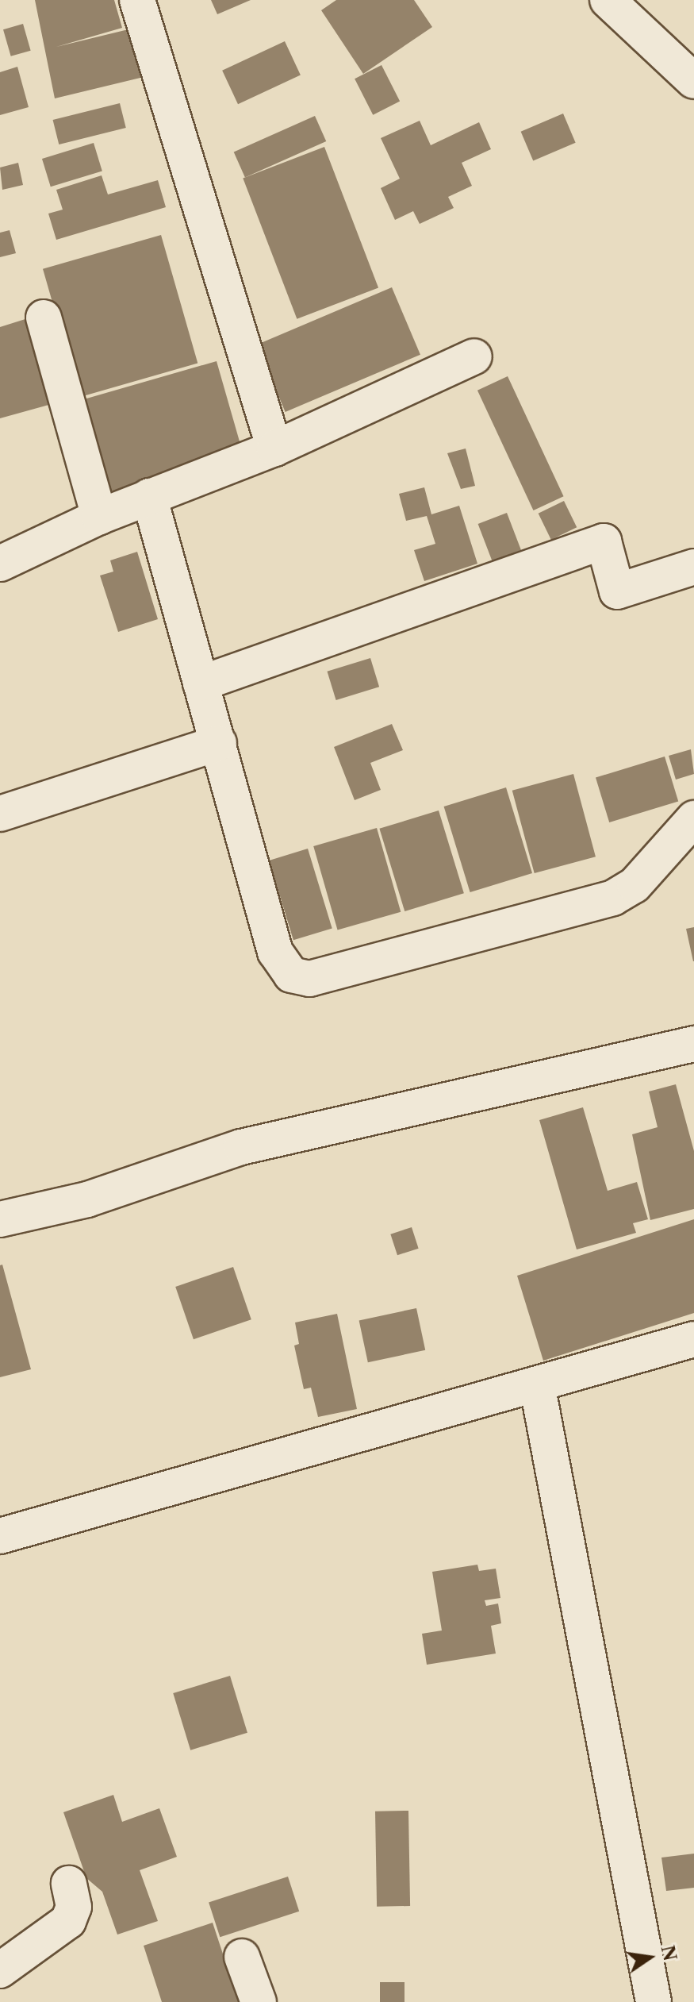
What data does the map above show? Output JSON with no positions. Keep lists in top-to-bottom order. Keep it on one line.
{"north":"right"}
